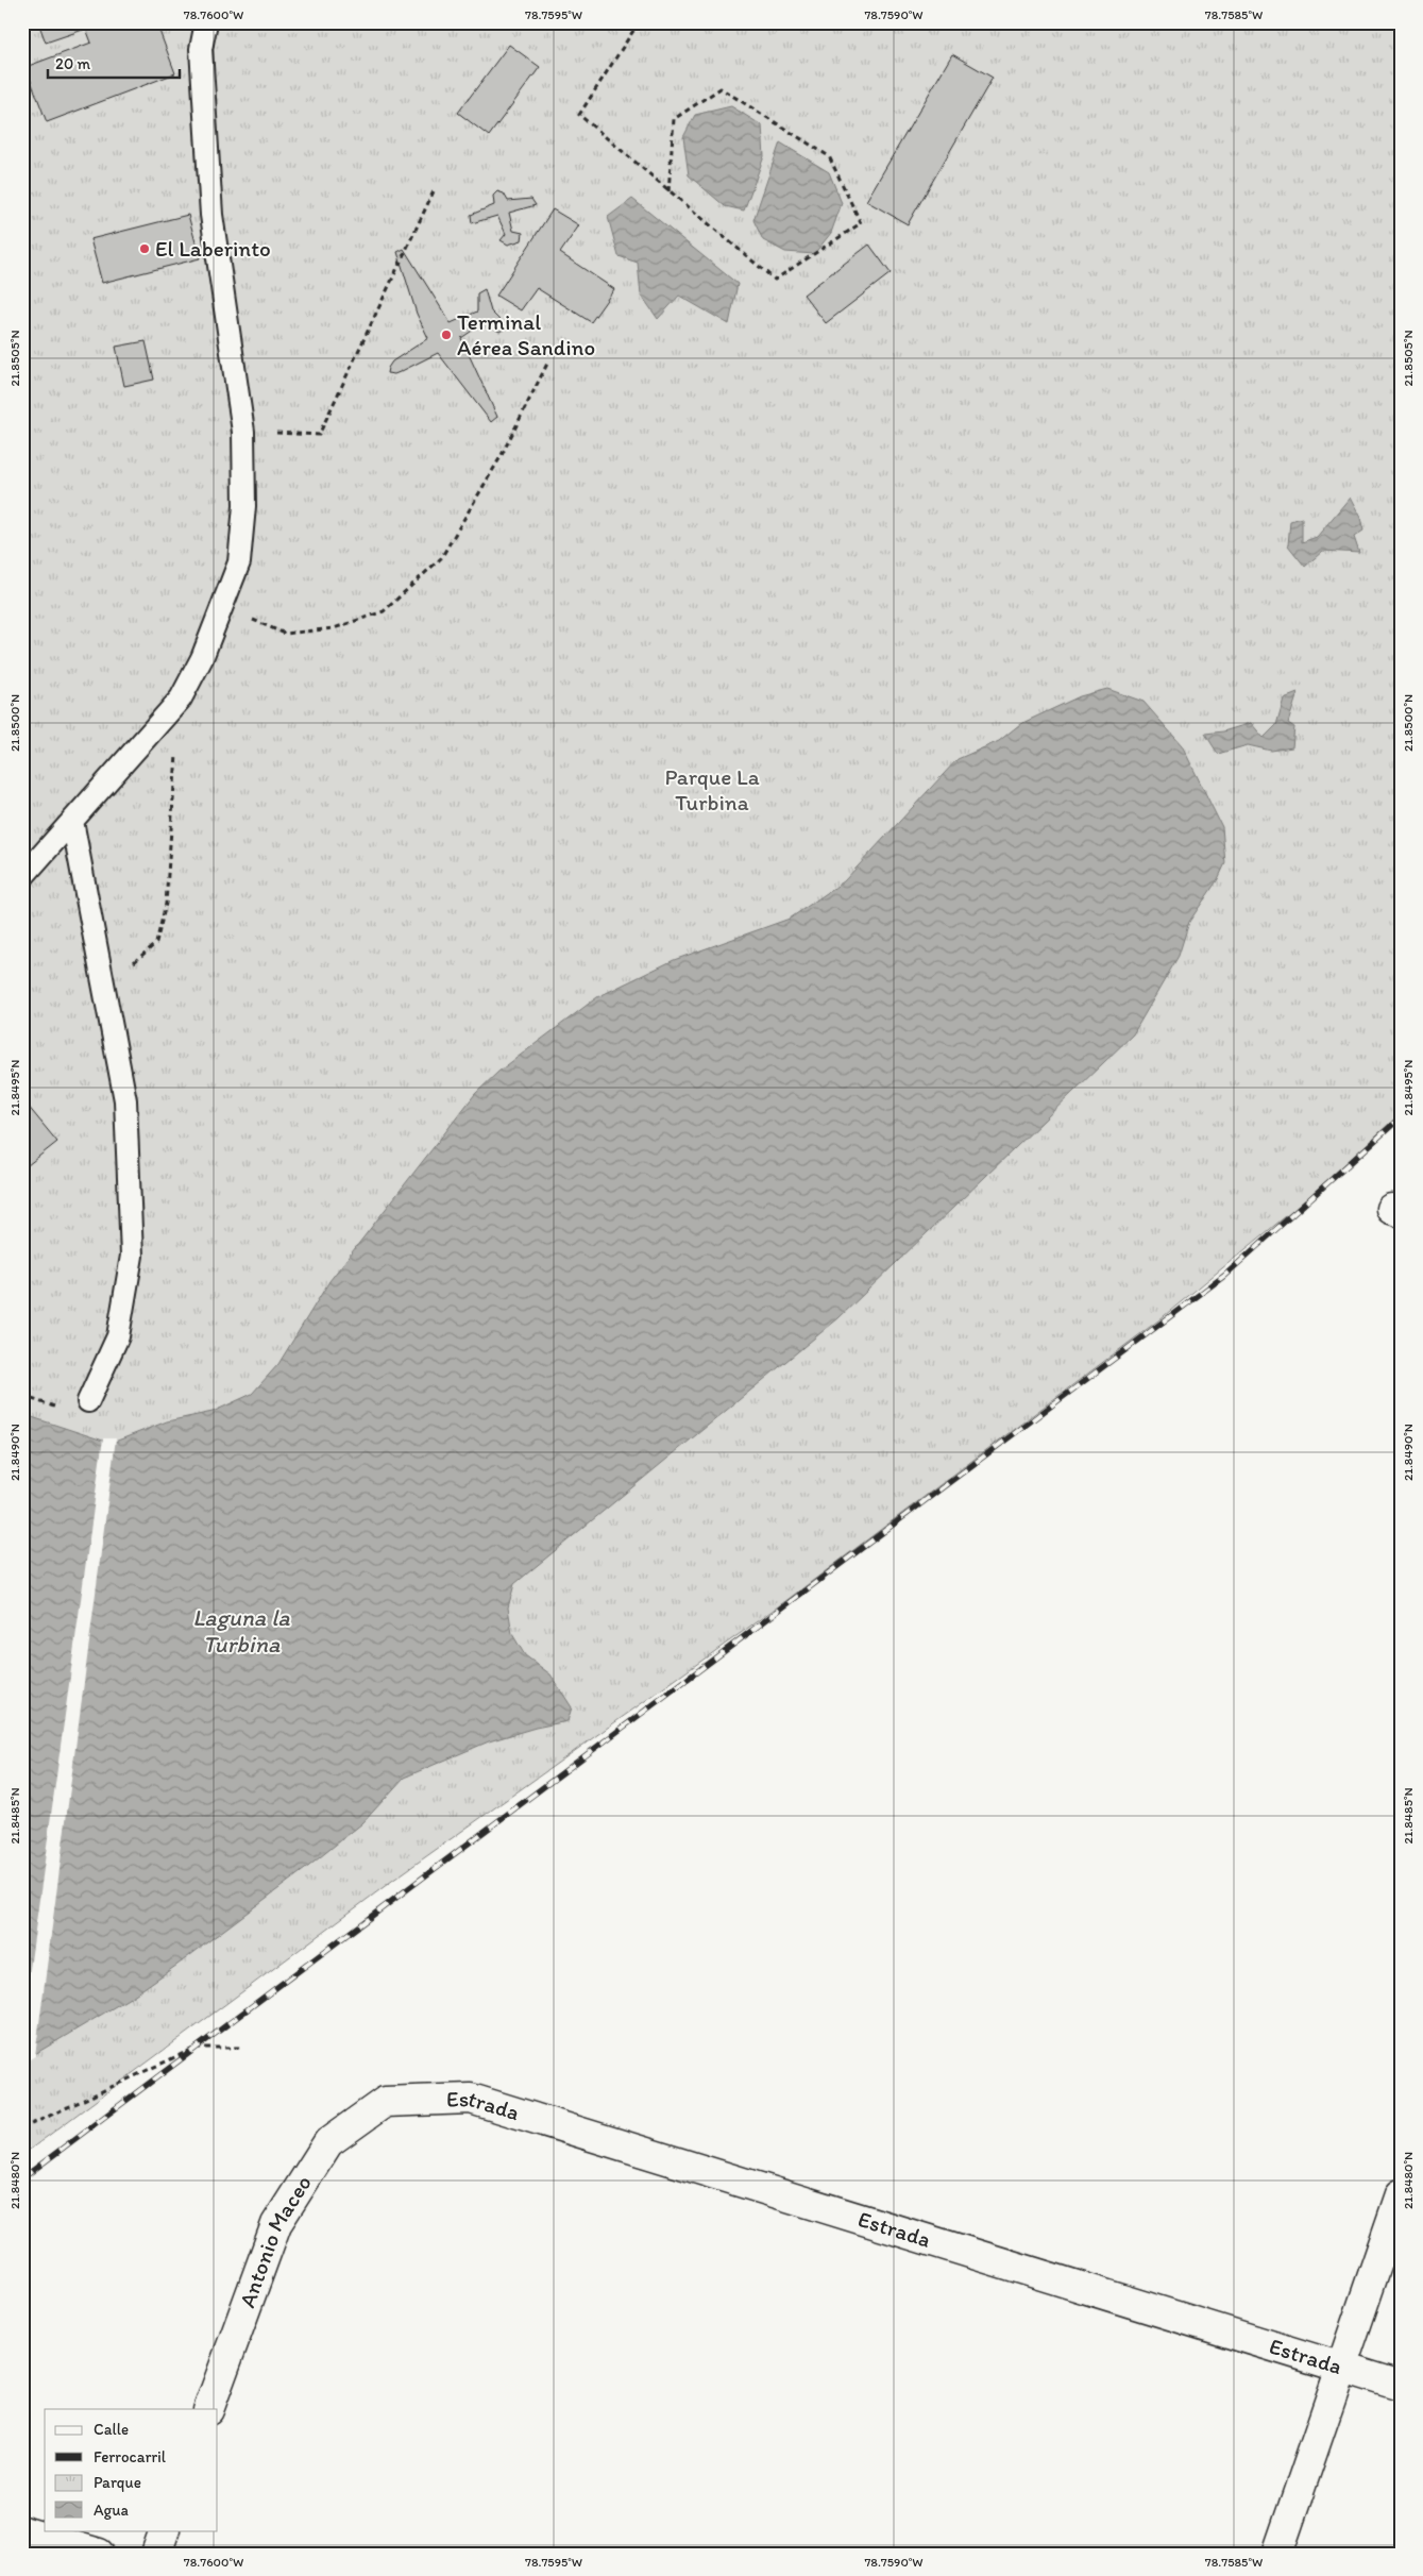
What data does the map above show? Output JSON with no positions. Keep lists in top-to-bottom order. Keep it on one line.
{"streets":{"street":["Estrada","Antonio Maceo"]},"crossings":[["Estrada","Antonio Maceo"]],"water":["Laguna la Turbina"],"parks":["Parque La Turbina"],"places":["El Laberinto","Terminal Aérea Sandino"],"legend":["Calle","Ferrocarril","Parque","Agua"],"scale_bar":"20 m","coordinates":["78.7600°W","78.7595°W","78.7590°W","78.7585°W","21.8505°N","21.8500°N","21.8495°N","21.8490°N","21.8485°N","21.8480°N"]}
